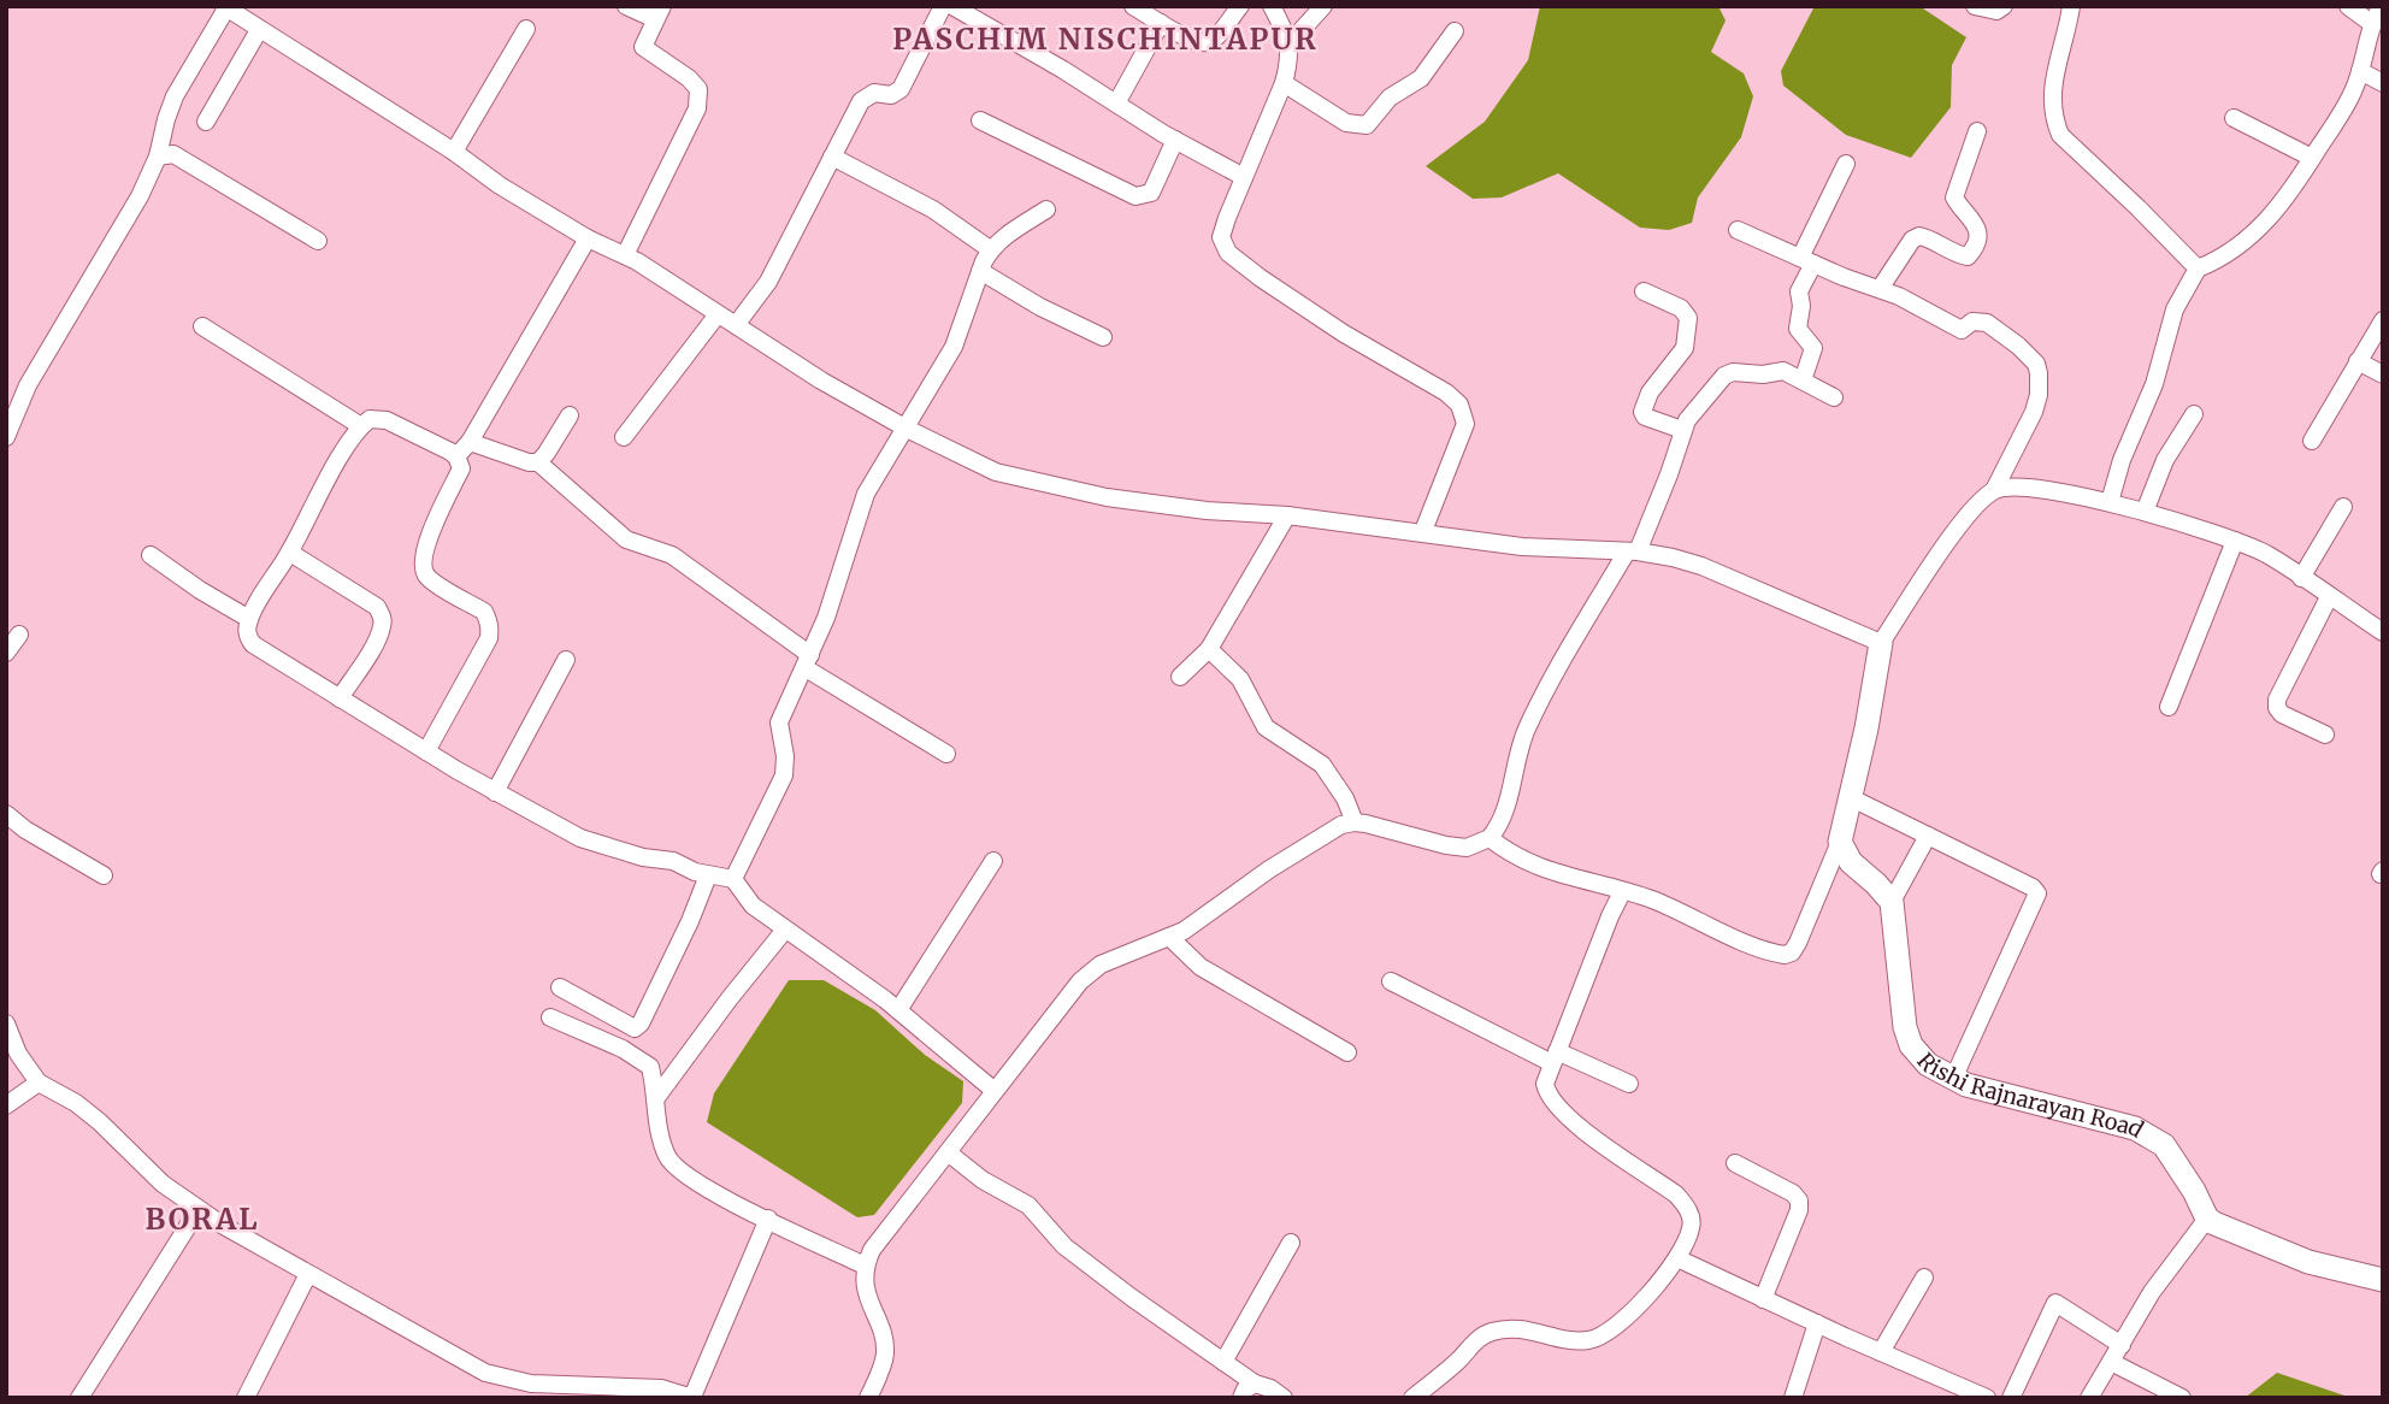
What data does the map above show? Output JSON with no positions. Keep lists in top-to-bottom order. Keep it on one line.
{"streets":{"main road":["Rishi Rajnarayan Road"]},"districts":["PASCHIM NISCHINTAPUR","BORAL"]}
